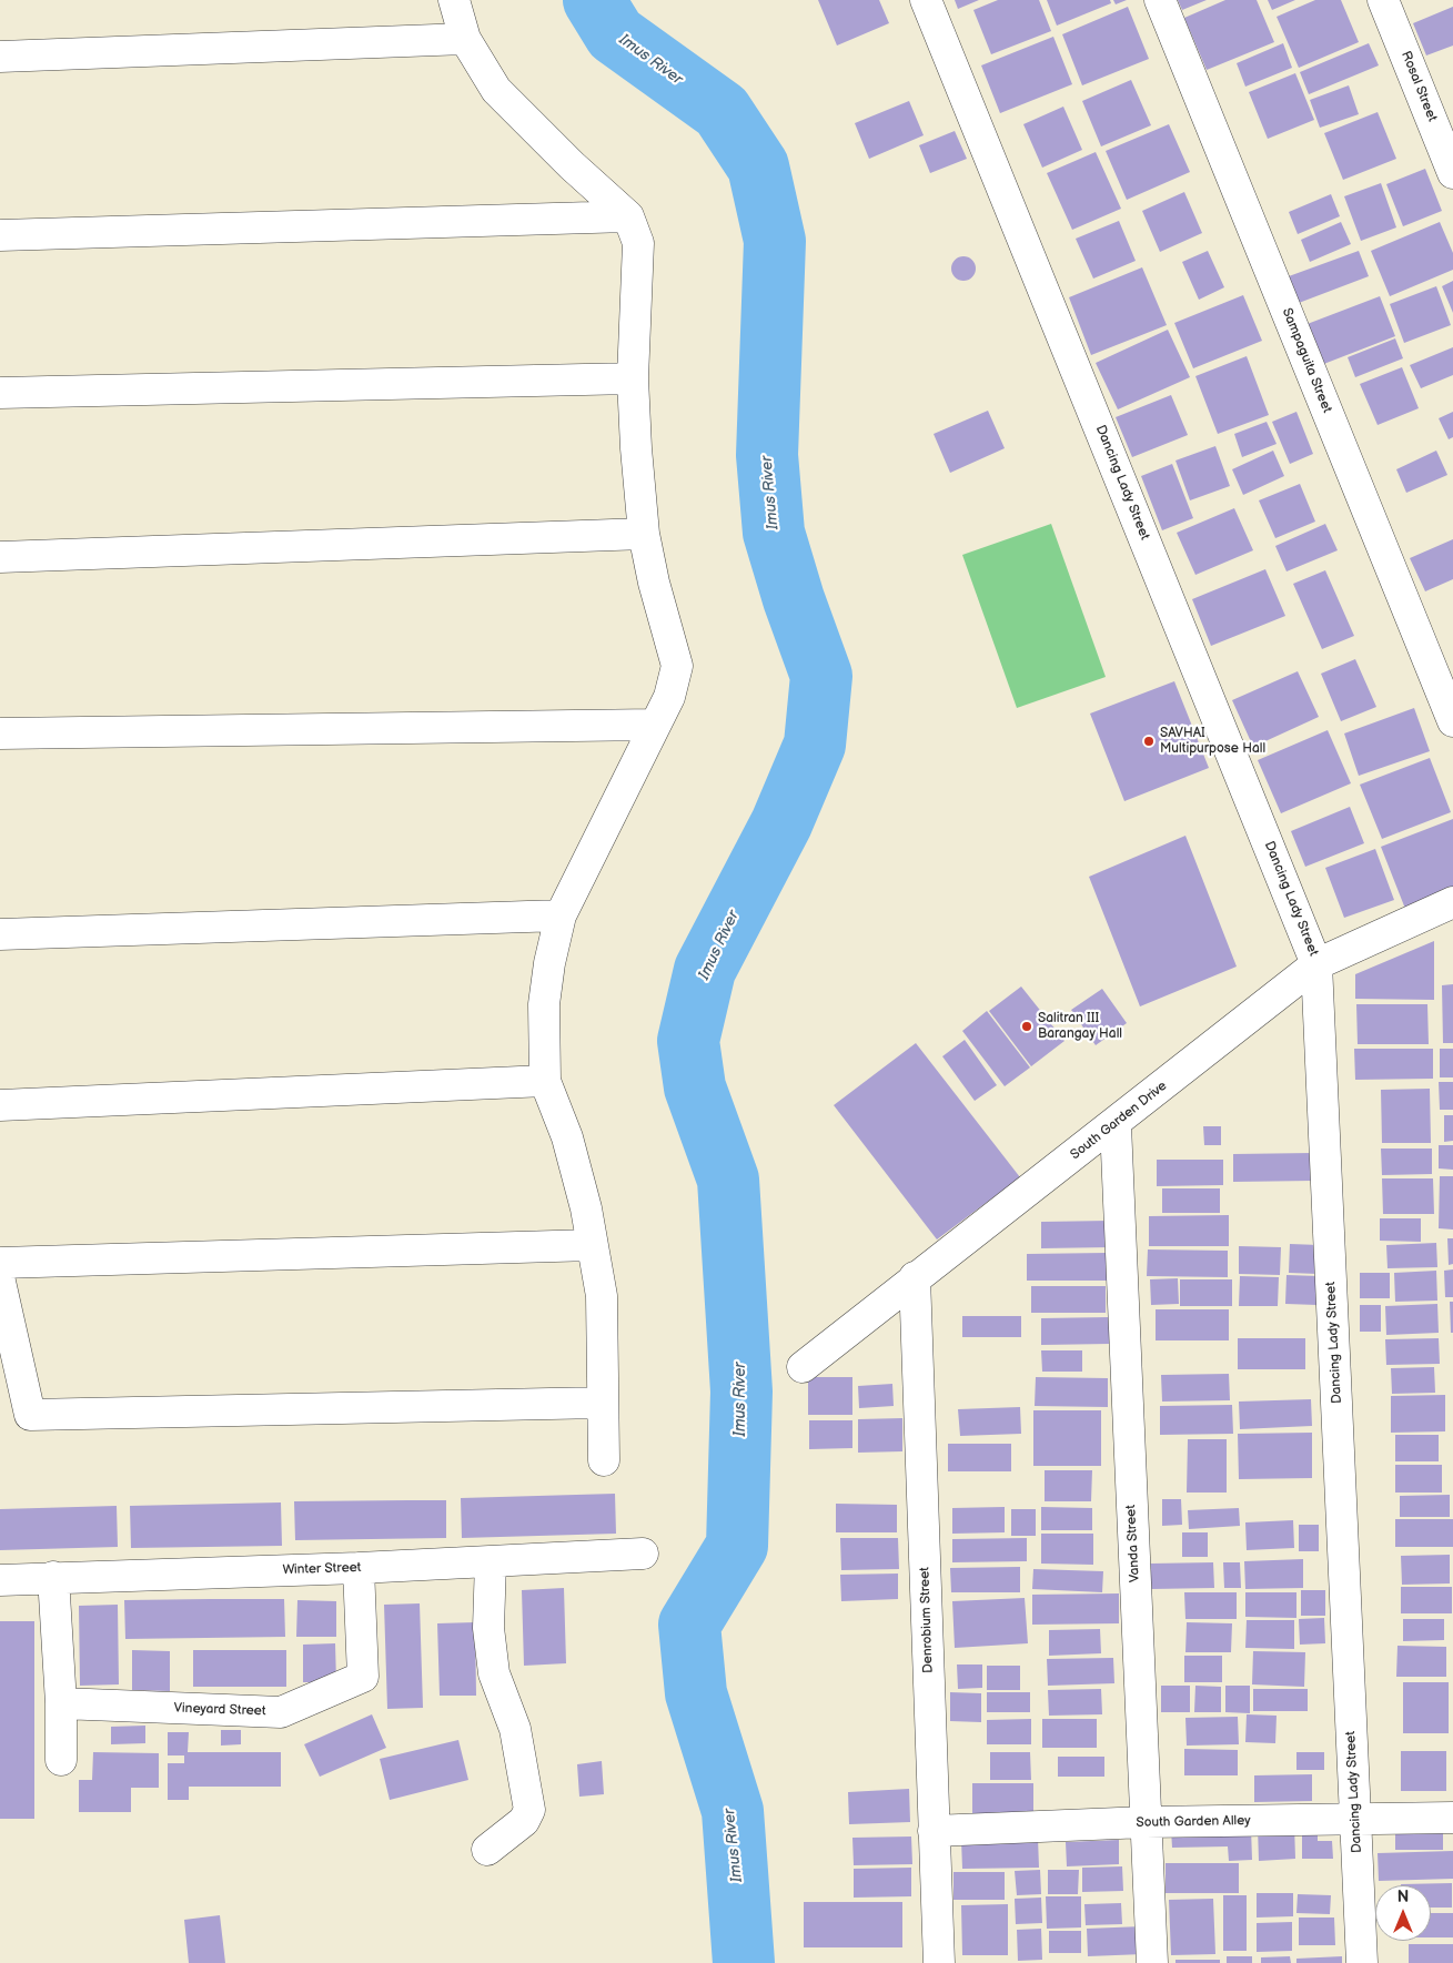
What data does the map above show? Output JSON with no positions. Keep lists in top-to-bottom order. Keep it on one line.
{"streets":{"street":["Rosal Street","Sampaguita Street","Dancing Lady Street","South Garden Drive","Vanda Street","Winter Street","Denrobium Street","Vineyard Street","South Garden Alley"]},"crossings":[["Dancing Lady Street","South Garden Drive"],["Dancing Lady Street","South Garden Alley"],["South Garden Drive","Vanda Street"],["South Garden Drive","Denrobium Street"],["Vanda Street","South Garden Alley"],["Winter Street","Vineyard Street"],["Denrobium Street","South Garden Alley"]],"water":["Imus River"],"places":["SAVHAI Multipurpose Hall","Salitran III Barangay Hall"],"north":"top"}
